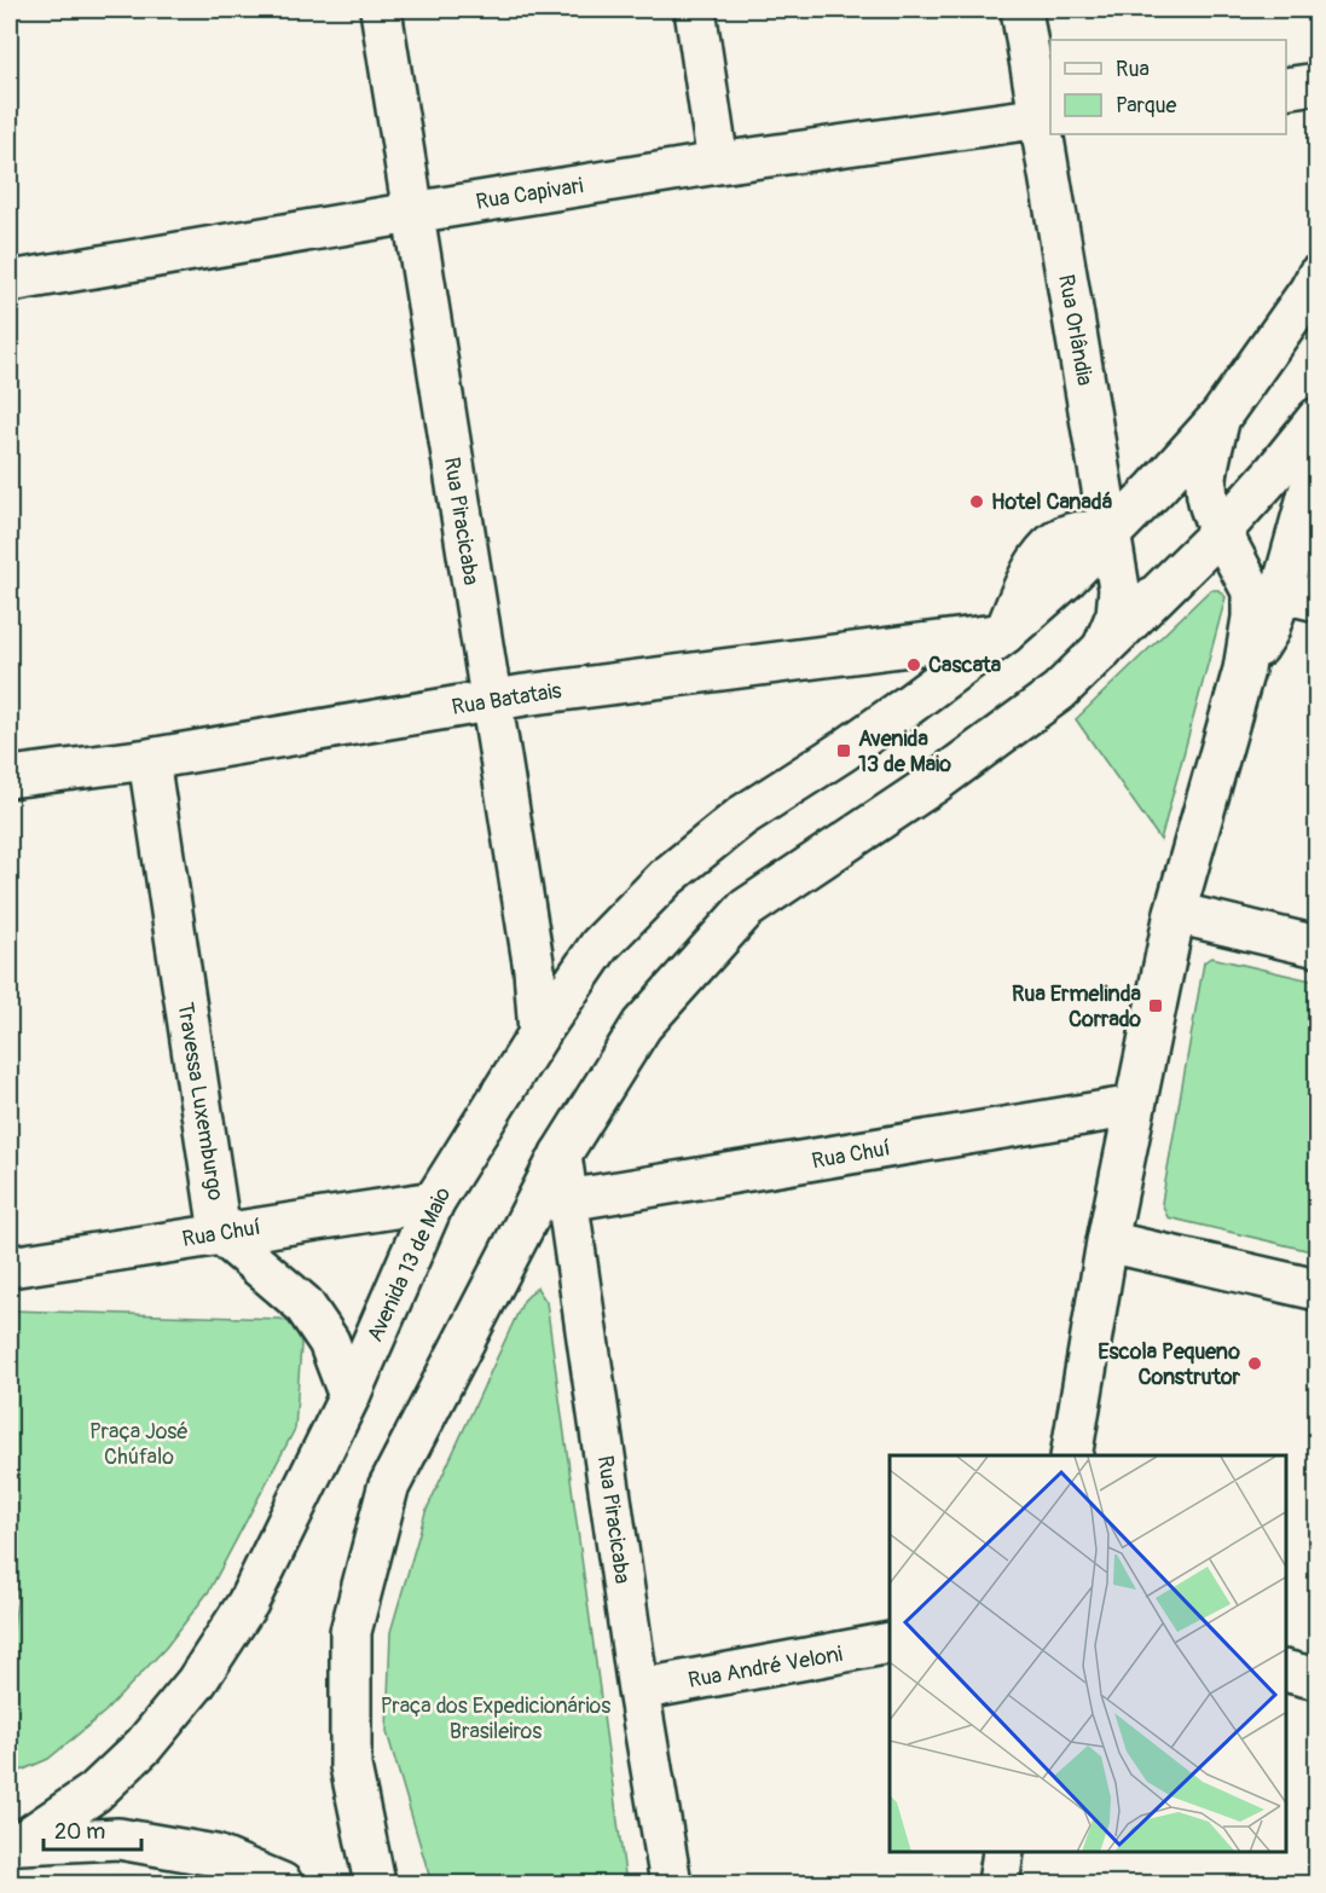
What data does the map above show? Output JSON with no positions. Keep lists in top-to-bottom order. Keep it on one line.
{"streets":{"street":["Rua Capivari","Rua Orlândia","Rua Piracicaba","Rua Batatais","Travessa Luxemburgo","Rua Chuí","Avenida 13 de Maio","Rua André Veloni"]},"crossings":[["Rua Capivari","Rua Orlândia"],["Rua Capivari","Rua Piracicaba"],["Rua Orlândia","Avenida 13 de Maio"],["Rua Piracicaba","Rua Batatais"],["Rua Piracicaba","Rua Chuí"],["Rua Piracicaba","Avenida 13 de Maio"],["Rua Piracicaba","Rua André Veloni"],["Rua Batatais","Travessa Luxemburgo"],["Rua Batatais","Avenida 13 de Maio"],["Travessa Luxemburgo","Rua Chuí"],["Rua Chuí","Avenida 13 de Maio"]],"parks":["Praça José Chúfalo","Praça dos Expedicionários Brasileiros"],"places":{"other":["Hotel Canadá","Cascata","Escola Pequeno Construtor"],"transit":["Avenida 13 de Maio","Rua Ermelinda Corrado"]},"legend":["Rua","Parque"],"scale_bar":"20 m"}
